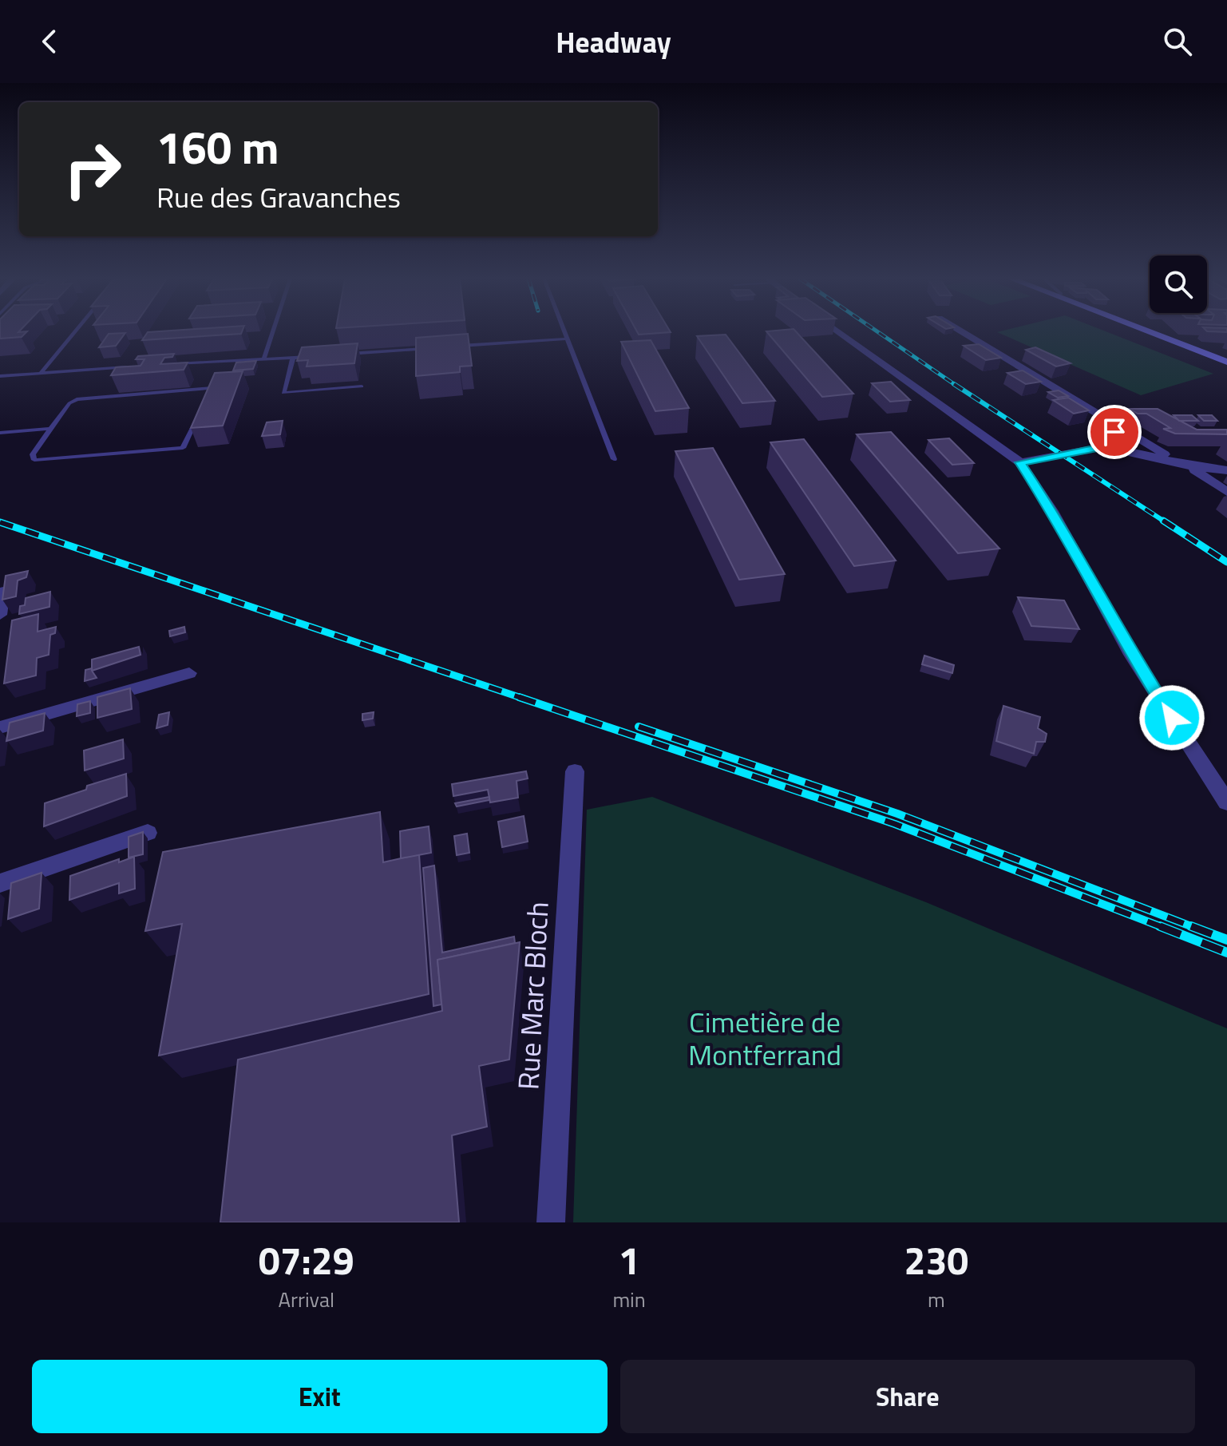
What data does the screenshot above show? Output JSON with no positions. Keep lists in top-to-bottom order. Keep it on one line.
{"streets":{"street":["Rue Marc Bloch"]},"parks":["Cimetière de Montferrand"],"page":{"header":"Headway","turn":["160 m","Rue des Gravanches"],"eta":["07:29","Arrival","1","min","230","m"],"buttons":["Exit","Share"]}}
